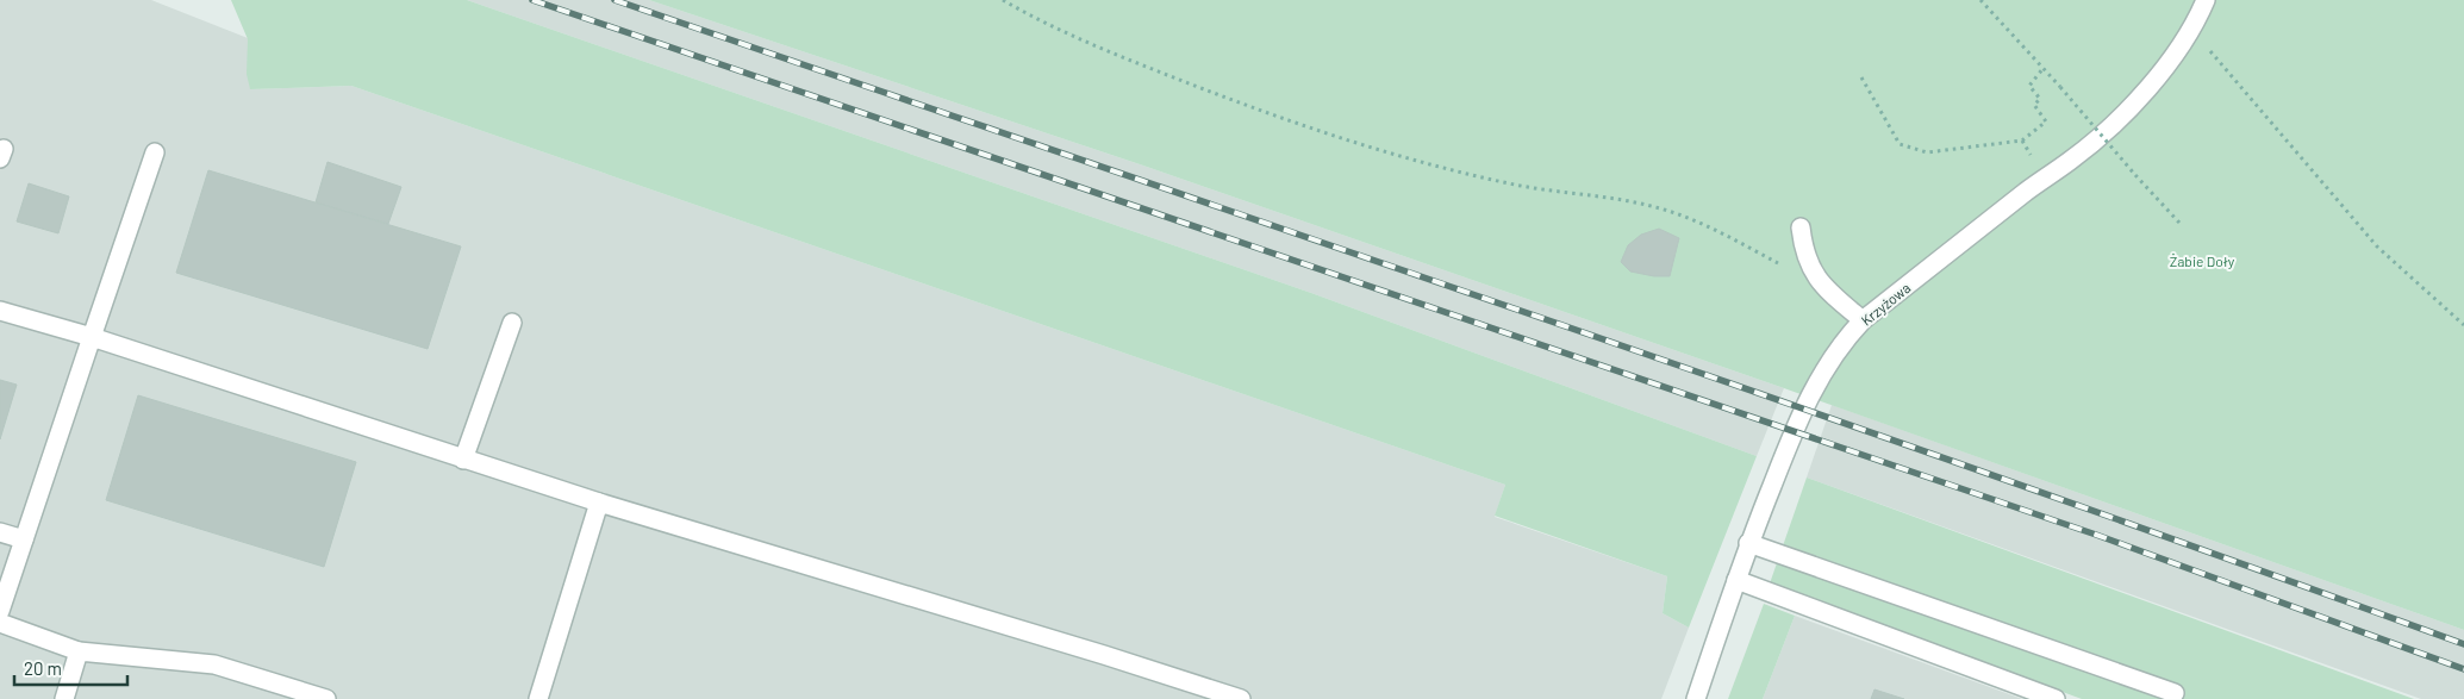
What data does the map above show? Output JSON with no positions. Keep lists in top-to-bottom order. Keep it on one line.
{"streets":{"street":["Krzyżowa"]},"parks":["Żabie Doły"],"scale_bar":"20 m"}
